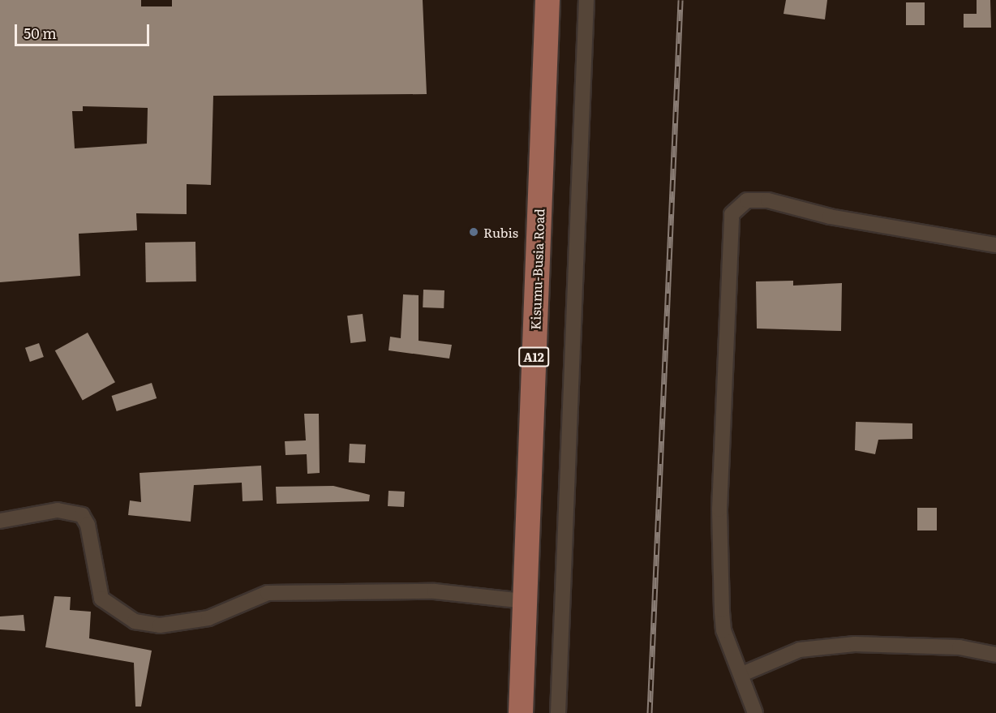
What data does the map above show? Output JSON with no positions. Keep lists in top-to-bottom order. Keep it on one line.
{"streets":{"highway":["Kisumu-Busia Road","A12"]},"places":["Rubis"],"scale_bar":"50 m"}
